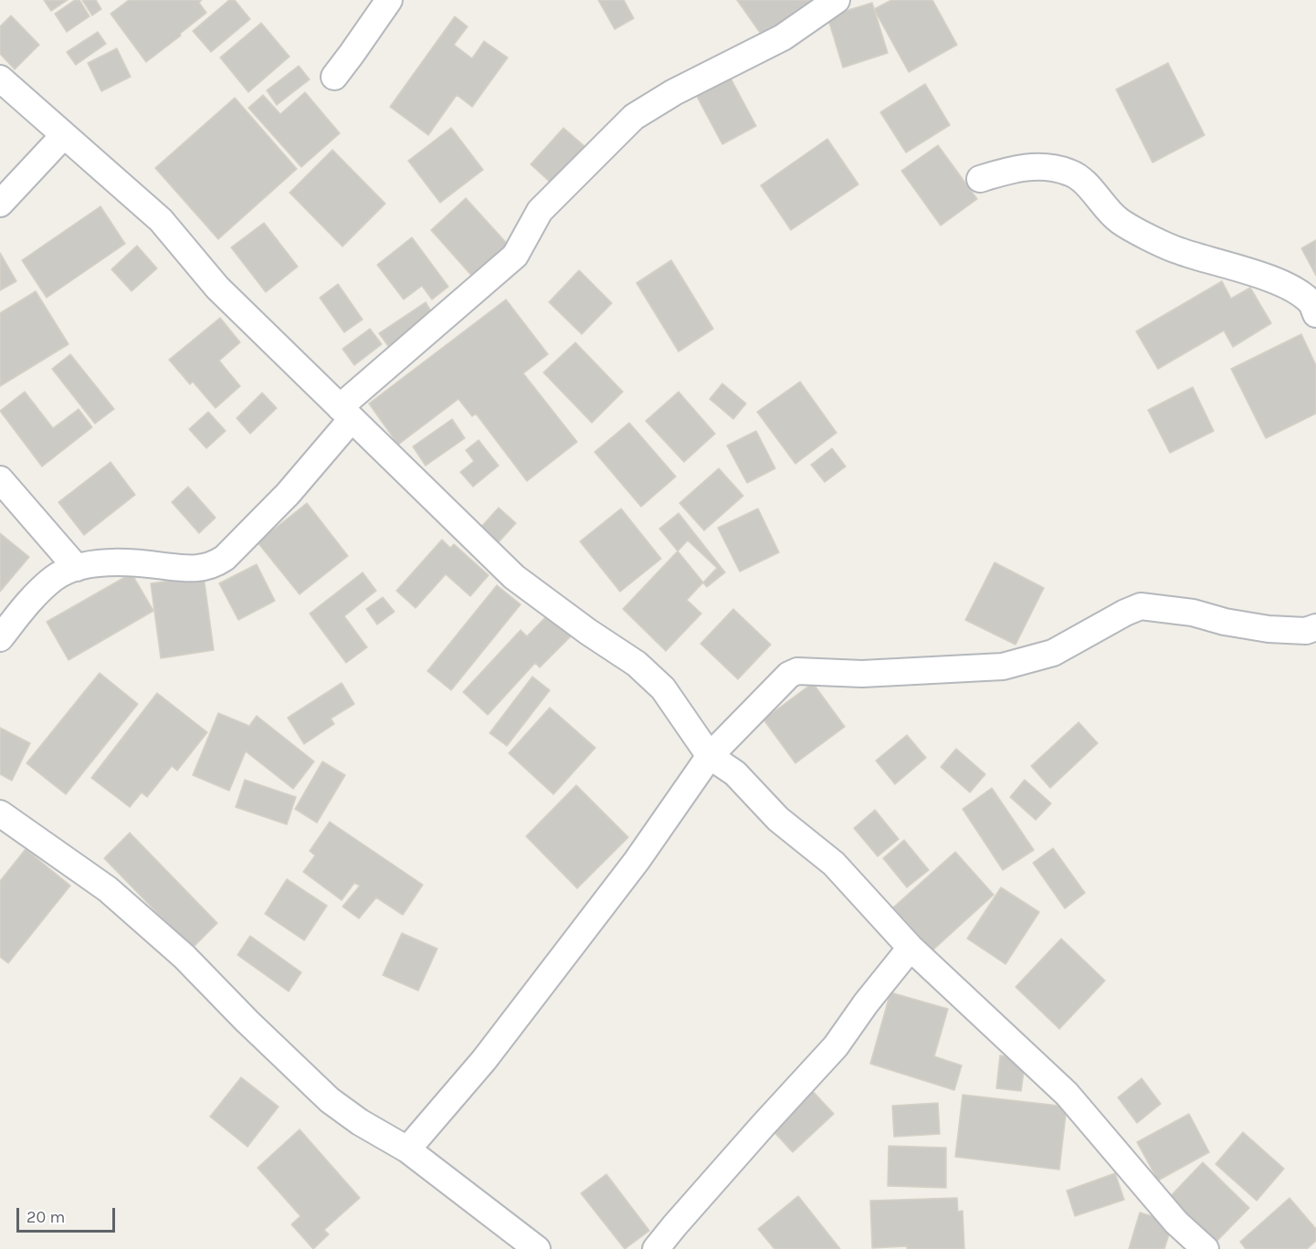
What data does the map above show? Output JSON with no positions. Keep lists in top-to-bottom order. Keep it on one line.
{"scale_bar":"20 m"}
